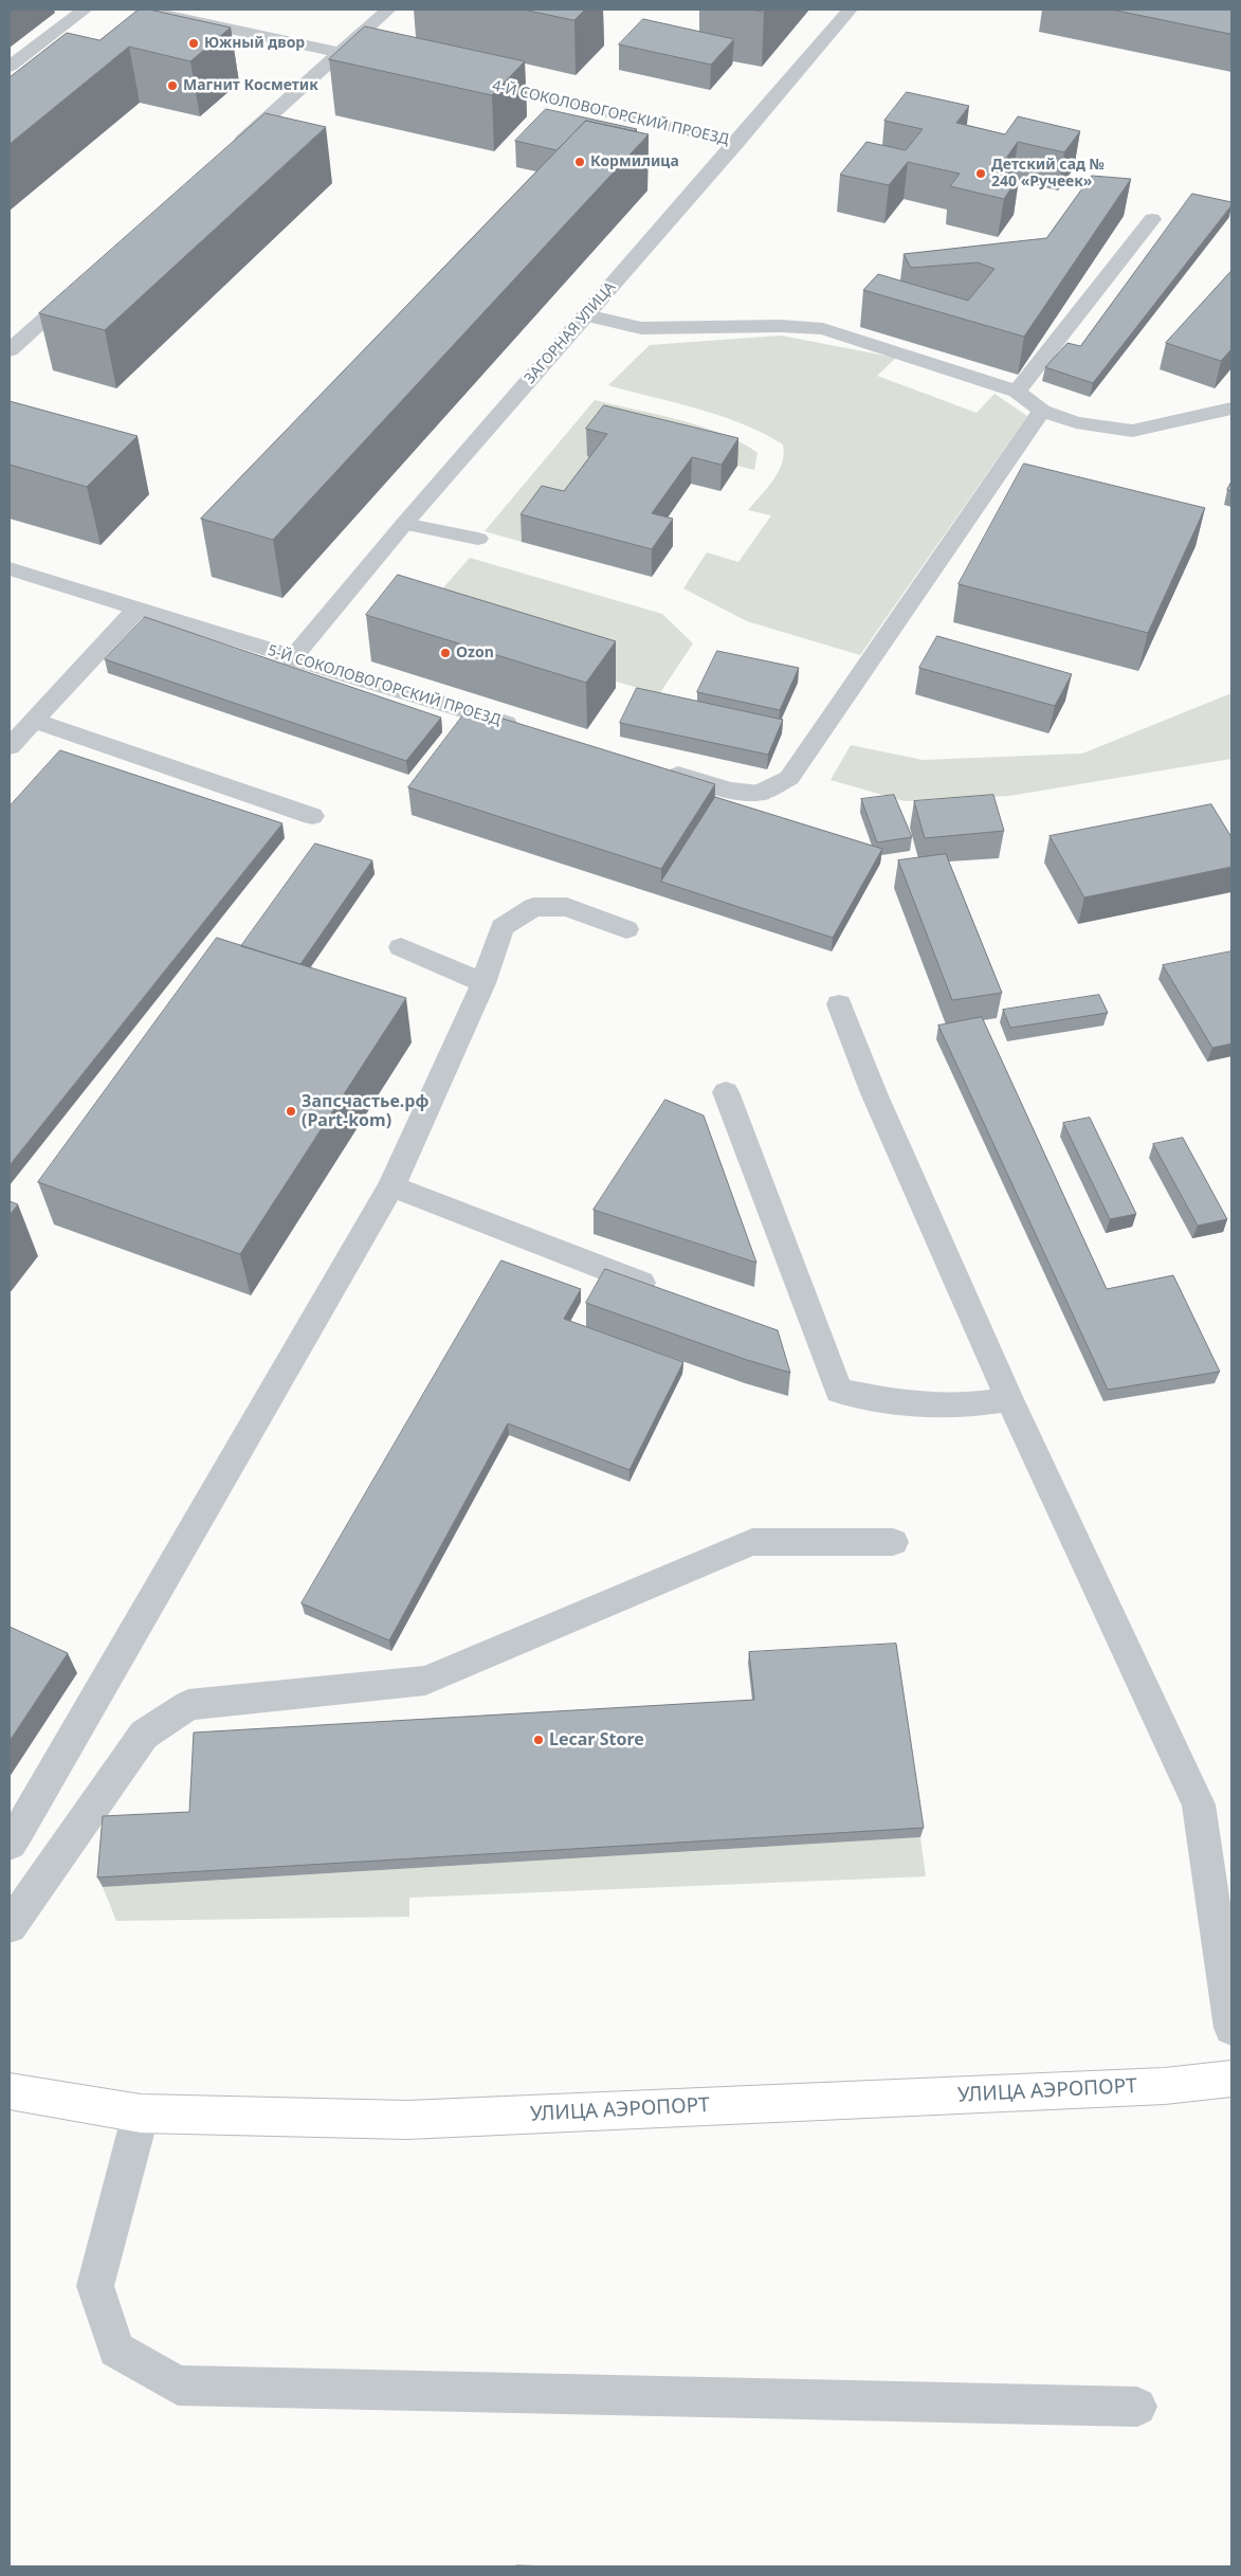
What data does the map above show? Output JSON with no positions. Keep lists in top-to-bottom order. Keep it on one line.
{"streets":{"main road":["УЛИЦА АЭРОПОРТ"],"street":["4-Й СОКОЛОВОГОРСКИЙ ПРОЕЗД","ЗАГОРНАЯ УЛИЦА","5-Й СОКОЛОВОГОРСКИЙ ПРОЕЗД"]},"crossings":[["4-Й СОКОЛОВОГОРСКИЙ ПРОЕЗД","ЗАГОРНАЯ УЛИЦА"],["ЗАГОРНАЯ УЛИЦА","5-Й СОКОЛОВОГОРСКИЙ ПРОЕЗД"]],"places":["Южный двор","Магнит Косметик","Кормилица","Детский сад № 240 «Ручеек»","Ozon","Запсчастье.рф (Part-kom)","Lecar Store"]}
